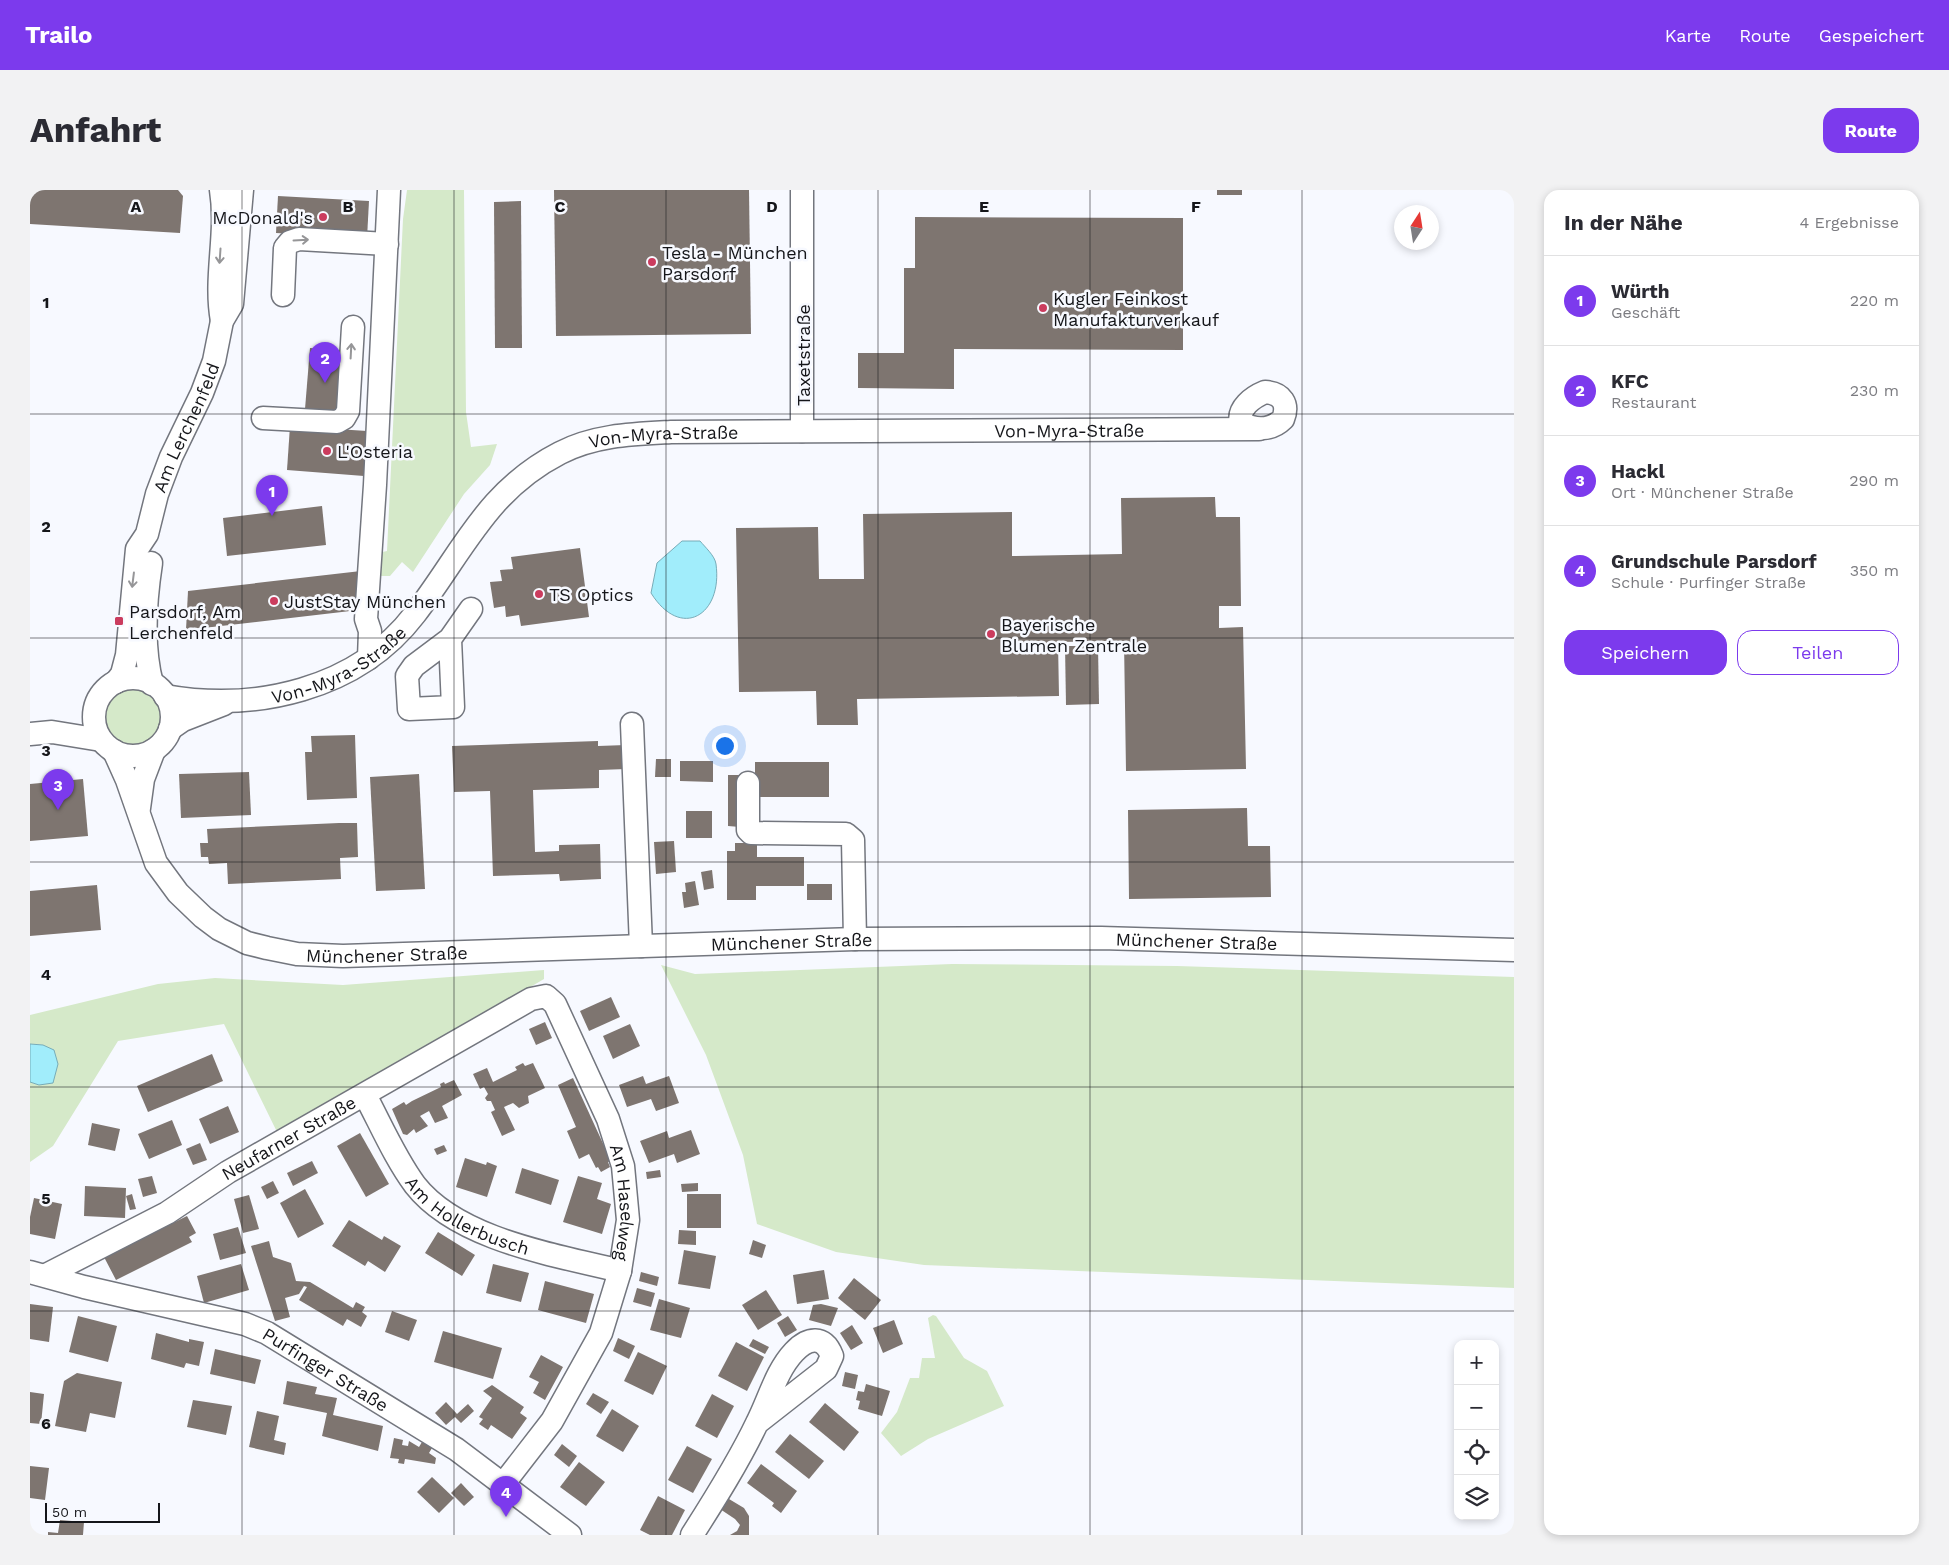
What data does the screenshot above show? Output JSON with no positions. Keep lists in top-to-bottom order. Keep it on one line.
{"streets":{"street":["Taxetstraße","Am Lerchenfeld","Von-Myra-Straße","Münchener Straße","Neufarner Straße","Am Haselweg","Am Hollerbusch","Purfinger Straße"]},"crossings":[["Taxetstraße","Von-Myra-Straße"],["Am Lerchenfeld","Von-Myra-Straße"],["Am Lerchenfeld","Münchener Straße"],["Von-Myra-Straße","Münchener Straße"],["Neufarner Straße","Am Haselweg"],["Neufarner Straße","Am Hollerbusch"],["Neufarner Straße","Purfinger Straße"],["Am Haselweg","Am Hollerbusch"],["Am Haselweg","Purfinger Straße"]],"places":{"other":["McDonald's","Tesla - München Parsdorf","Kugler Feinkost Manufakturverkauf","L'Osteria","TS Optics","JustStay München","Bayerische Blumen Zentrale"],"transit":["Parsdorf, Am Lerchenfeld"]},"scale_bar":"50 m","north":"top","page":{"header":"Trailo","nav":["Karte","Route","Gespeichert"],"buttons":["Route",["Speichern","Teilen"]],"title":"Anfahrt","heading":["In der Nähe","4 Ergebnisse"],"list":[{"mark":"1","name":"Würth","note":"Geschäft","value":"220 m"},{"mark":"2","name":"KFC","note":"Restaurant","value":"230 m"},{"mark":"3","name":"Hackl","note":"Ort · Münchener Straße","value":"290 m"},{"mark":"4","name":"Grundschule Parsdorf","note":"Schule · Purfinger Straße","value":"350 m"}],"pins":["2","1","3","4"],"map_buttons":["+","−"],"scale":"50 m"},"grid":{"columns":["A","B","C","D","E","F"],"rows":["1","2","3","4","5","6"]}}
